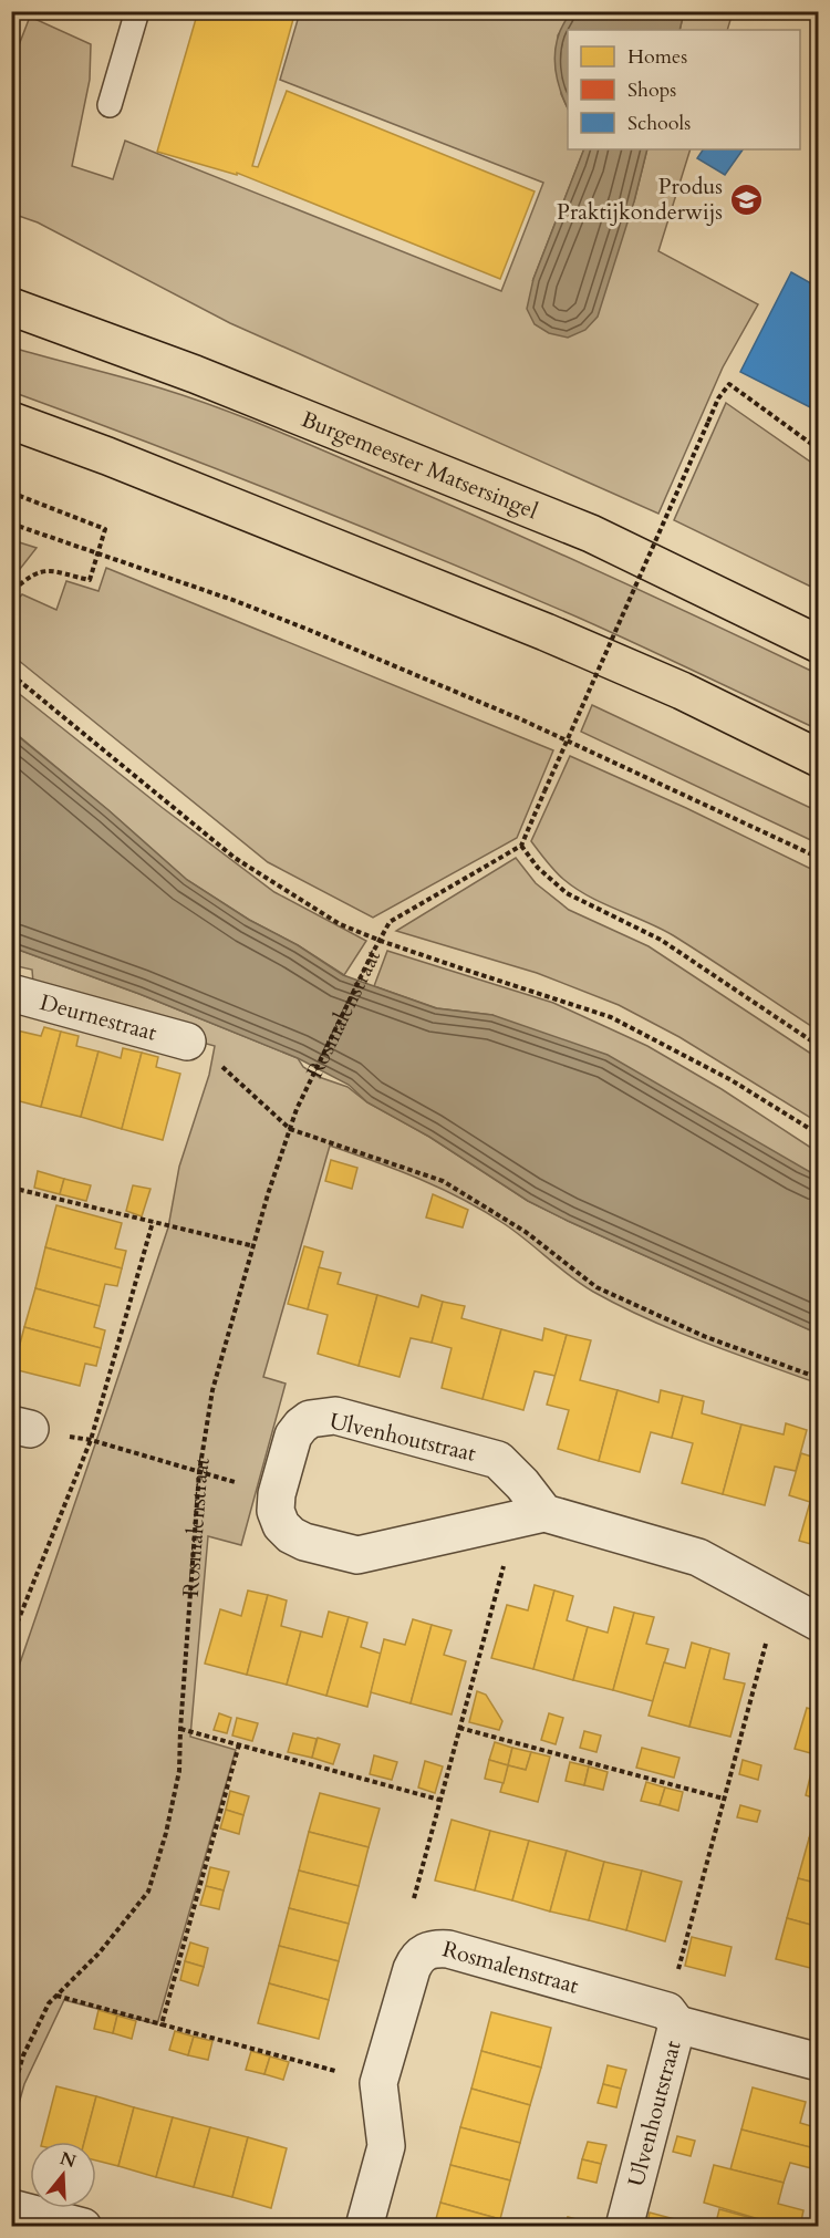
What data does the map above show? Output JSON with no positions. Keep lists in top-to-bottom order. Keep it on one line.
{"streets":{"main road":["Burgemeester Matsersingel"],"street":["Rosmalenstraat","Deurnestraat","Ulvenhoutstraat"]},"crossings":[["Rosmalenstraat","Ulvenhoutstraat"]],"places":{"school or university":["Produs Praktijkonderwijs"]},"legend":["Homes","Shops","Schools"],"north":"top"}
